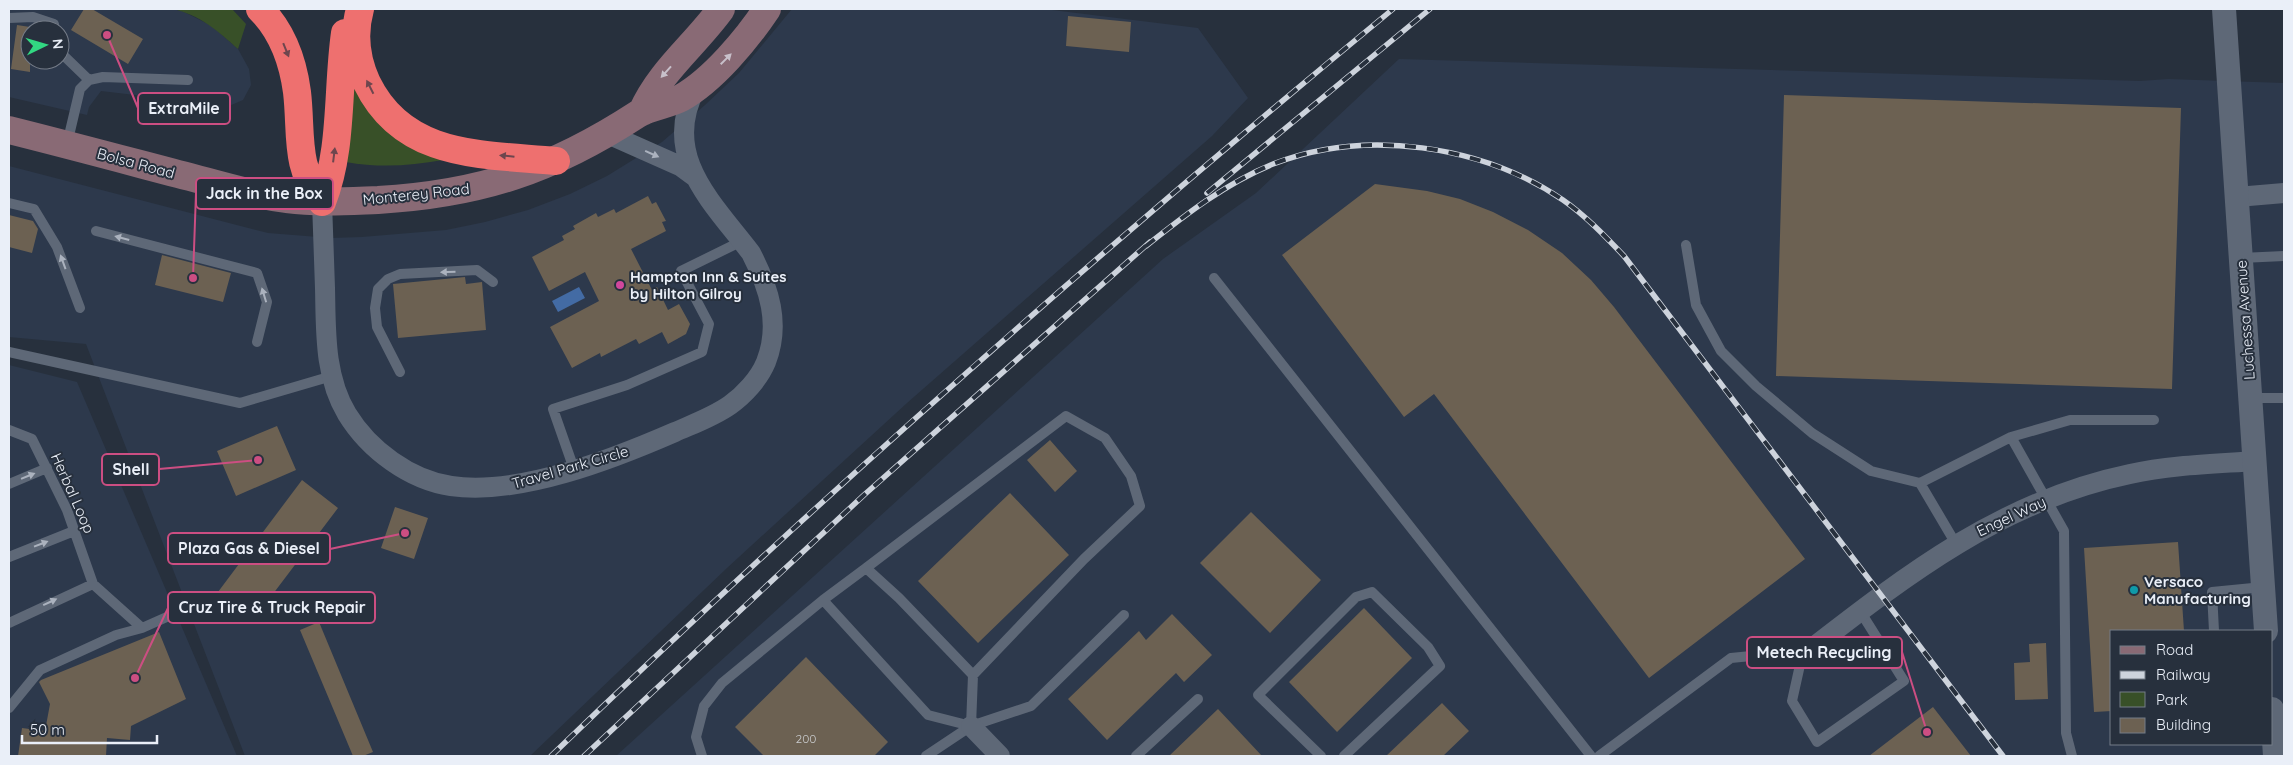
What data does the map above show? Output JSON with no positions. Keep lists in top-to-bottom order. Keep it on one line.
{"streets":{"main road":["Bolsa Road","Monterey Road"],"street":["Luchessa Avenue","Travel Park Circle","Engel Way"],"lane":["Herbal Loop"]},"crossings":[["Bolsa Road","Monterey Road"],["Bolsa Road","Travel Park Circle"],["Monterey Road","Travel Park Circle"],["Luchessa Avenue","Engel Way"]],"places":["ExtraMile","Jack in the Box","Hampton Inn & Suites by Hilton Gilroy","Shell","Plaza Gas & Diesel","Versaco Manufacturing","Cruz Tire & Truck Repair","Metech Recycling"],"house_numbers":["200"],"legend":["Road","Railway","Park","Building"],"scale_bar":"50 m","north":"right"}
